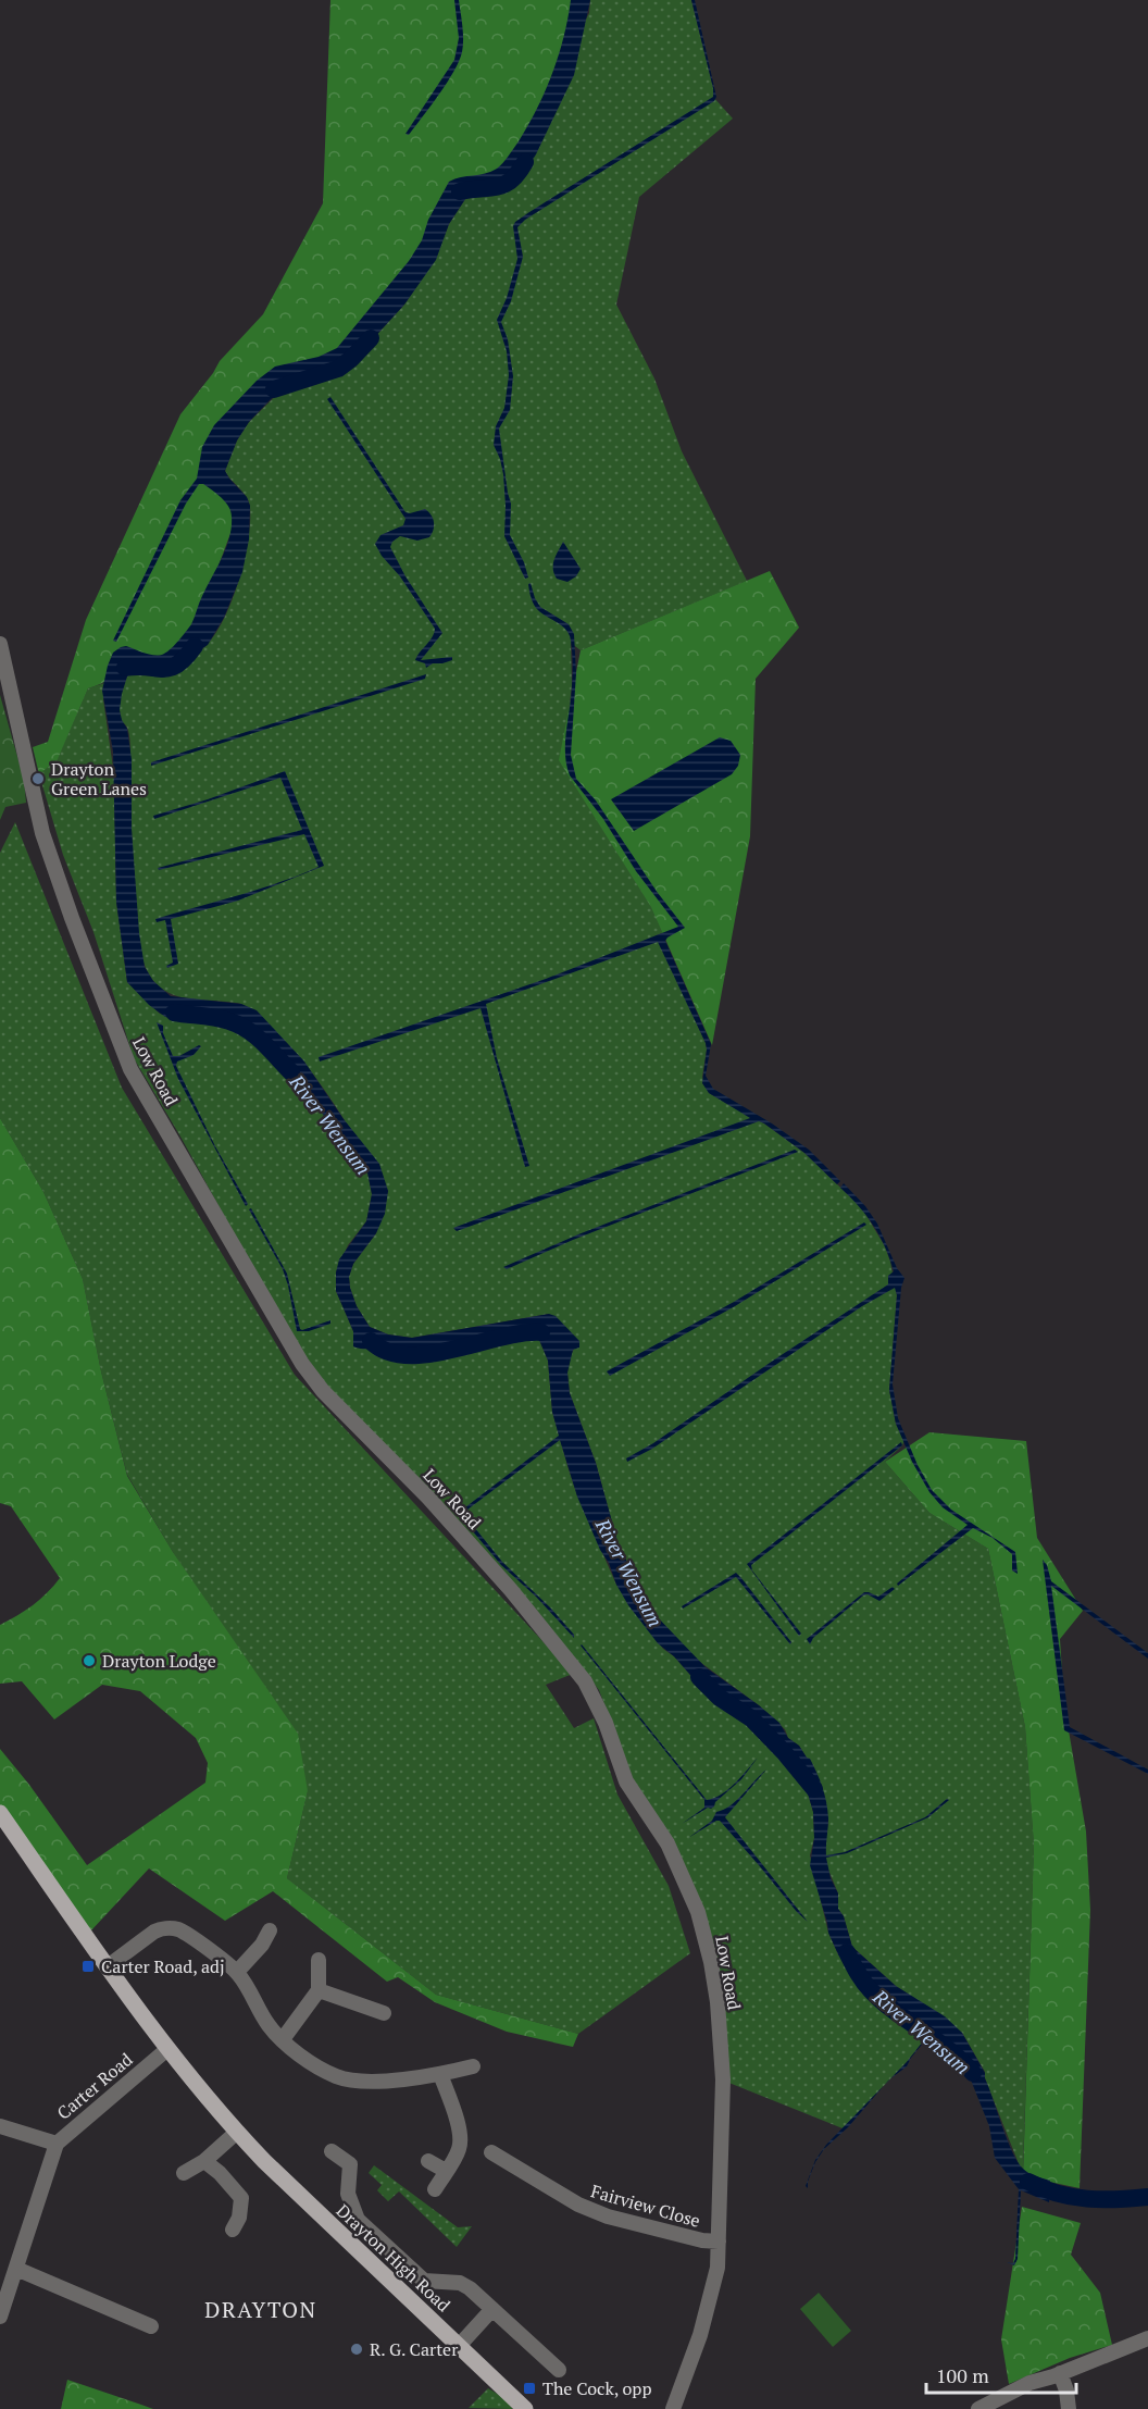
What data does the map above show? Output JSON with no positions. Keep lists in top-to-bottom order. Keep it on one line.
{"streets":{"main road":["Drayton High Road"],"street":["Low Road","Carter Road","Fairview Close"]},"crossings":[["Low Road","Fairview Close"],["Carter Road","Drayton High Road"]],"districts":["DRAYTON"],"water":["River Wensum"],"places":{"other":["Drayton Green Lanes","Drayton Lodge","R. G. Carter"],"transit":["Carter Road, adj","The Cock, opp"]},"scale_bar":"100 m"}
